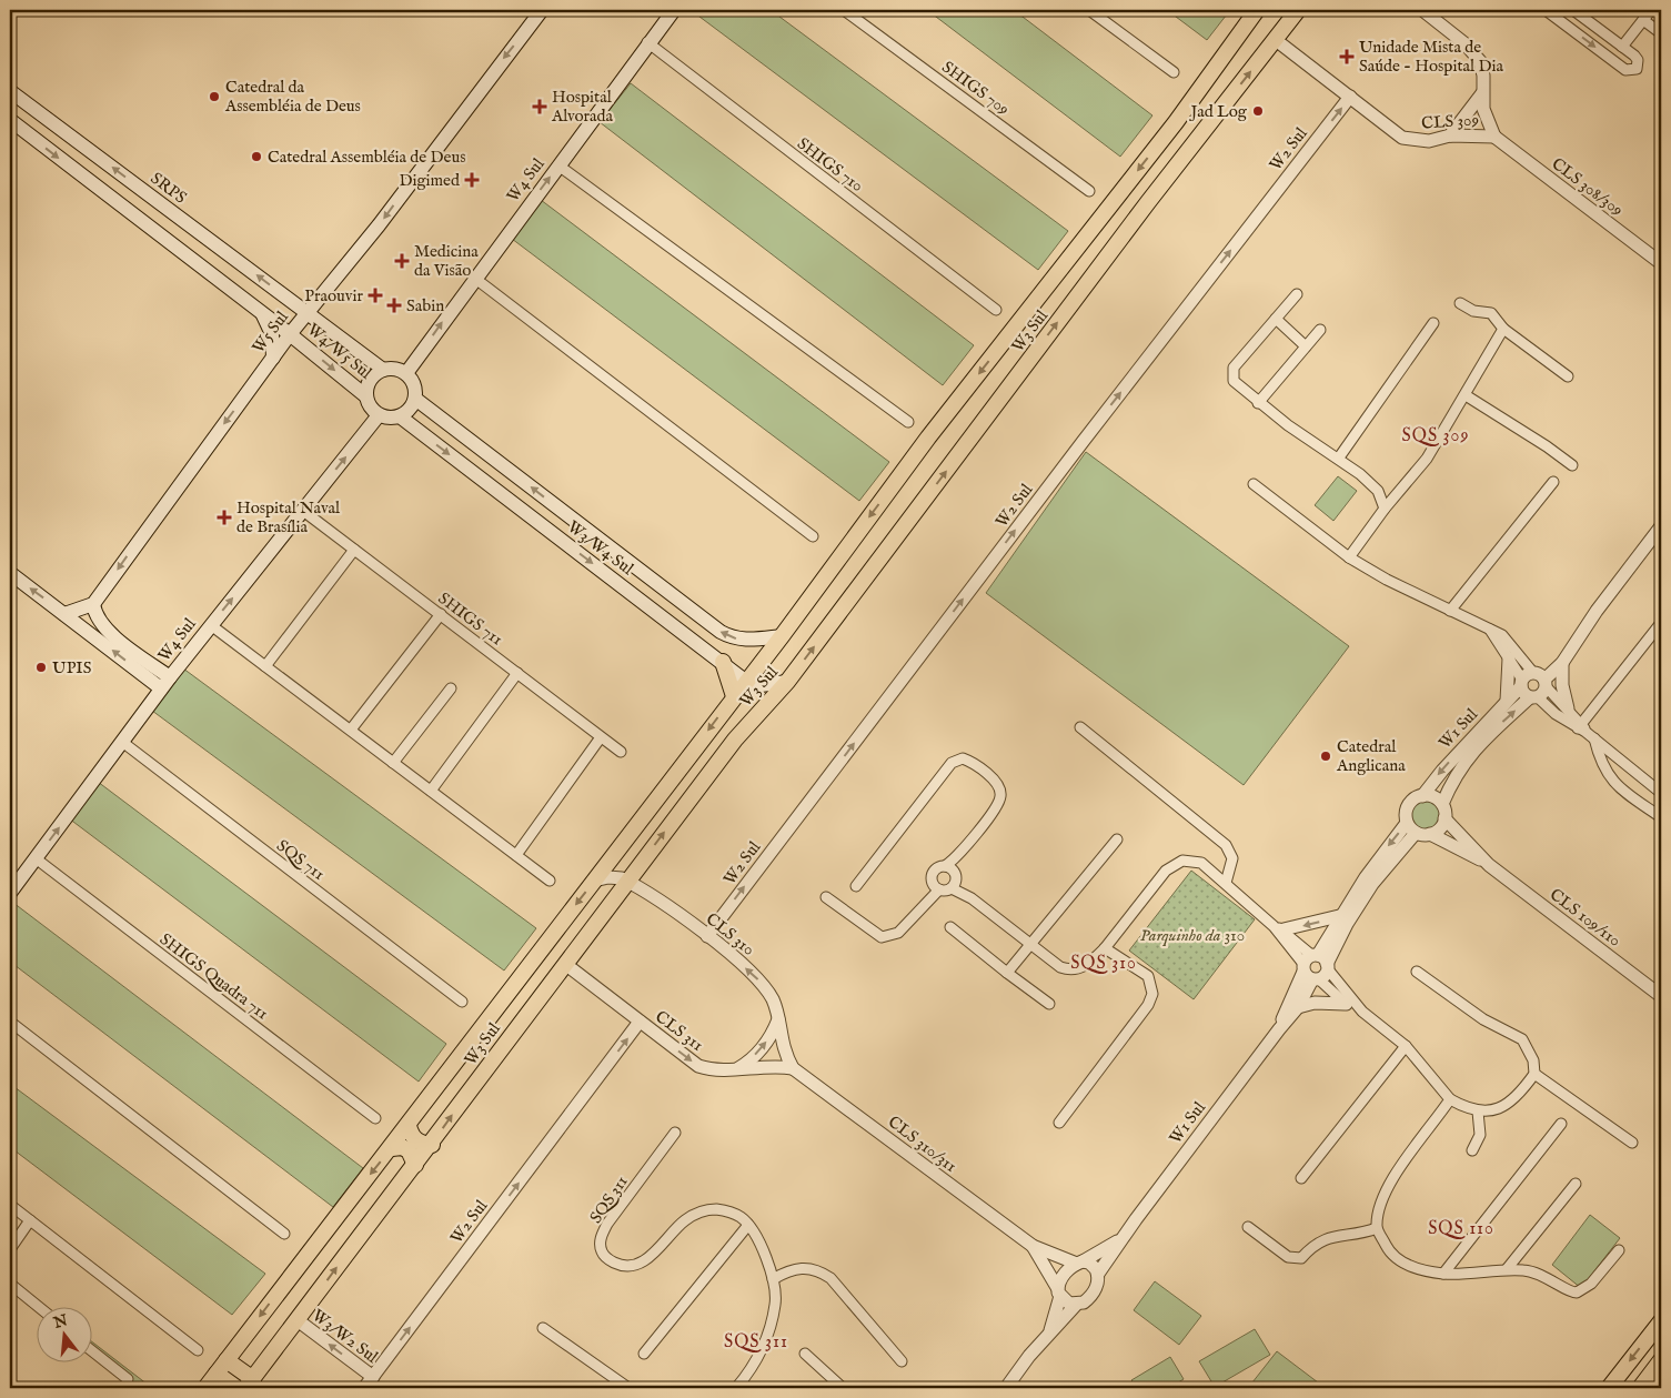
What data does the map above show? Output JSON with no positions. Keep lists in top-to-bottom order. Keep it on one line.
{"streets":{"main road":["W4 Sul","SRPS","W3 Sul","W5 Sul","W4/W5 Sul","W3/W4 Sul"],"street":["SHIGS 709","CLS 309","W2 Sul","SHIGS 710","CLS 308/309","SHIGS 711","W1 Sul","SQS 711","CLS 109/110","CLS 310","SHIGS Quadra 711","CLS 311","CLS 310/311","SQS 311","W3/W2 Sul"]},"crossings":[["CLS 309","W2 Sul"],["CLS 309","CLS 308/309"],["CLS 309","W3 Sul"],["W2 Sul","CLS 310"],["W2 Sul","CLS 311"],["W2 Sul","W3/W2 Sul"],["SHIGS 710","W4 Sul"],["W4 Sul","W4/W5 Sul"],["W4 Sul","W3/W4 Sul"],["W4 Sul","SHIGS 711"],["W4 Sul","SQS 711"],["W4 Sul","SHIGS Quadra 711"],["SRPS","W5 Sul"],["SRPS","W4/W5 Sul"],["W3 Sul","W3/W4 Sul"],["W3 Sul","CLS 310"],["W3 Sul","CLS 311"],["W3 Sul","W3/W2 Sul"],["W5 Sul","W4/W5 Sul"],["W4/W5 Sul","W3/W4 Sul"],["W1 Sul","CLS 109/110"],["W1 Sul","CLS 310/311"],["CLS 310","CLS 311"],["CLS 310","CLS 310/311"],["CLS 311","CLS 310/311"]],"one_way":["W2 Sul","W4 Sul","W5 Sul","CLS 310","CLS 311","W3/W2 Sul"],"districts":["SQS 309","SQS 310","SQS 110","SQS 311"],"parks":["Parquinho da 310"],"places":{"health":["Unidade Mista de Saúde - Hospital Dia","Hospital Alvorada","Digimed","Medicina da Visão","Praouvir","Sabin","Hospital Naval de Brasília"],"other":["Catedral da Assembléia de Deus","Jad Log","Catedral Assembléia de Deus","UPIS","Catedral Anglicana"]},"north":"top"}
